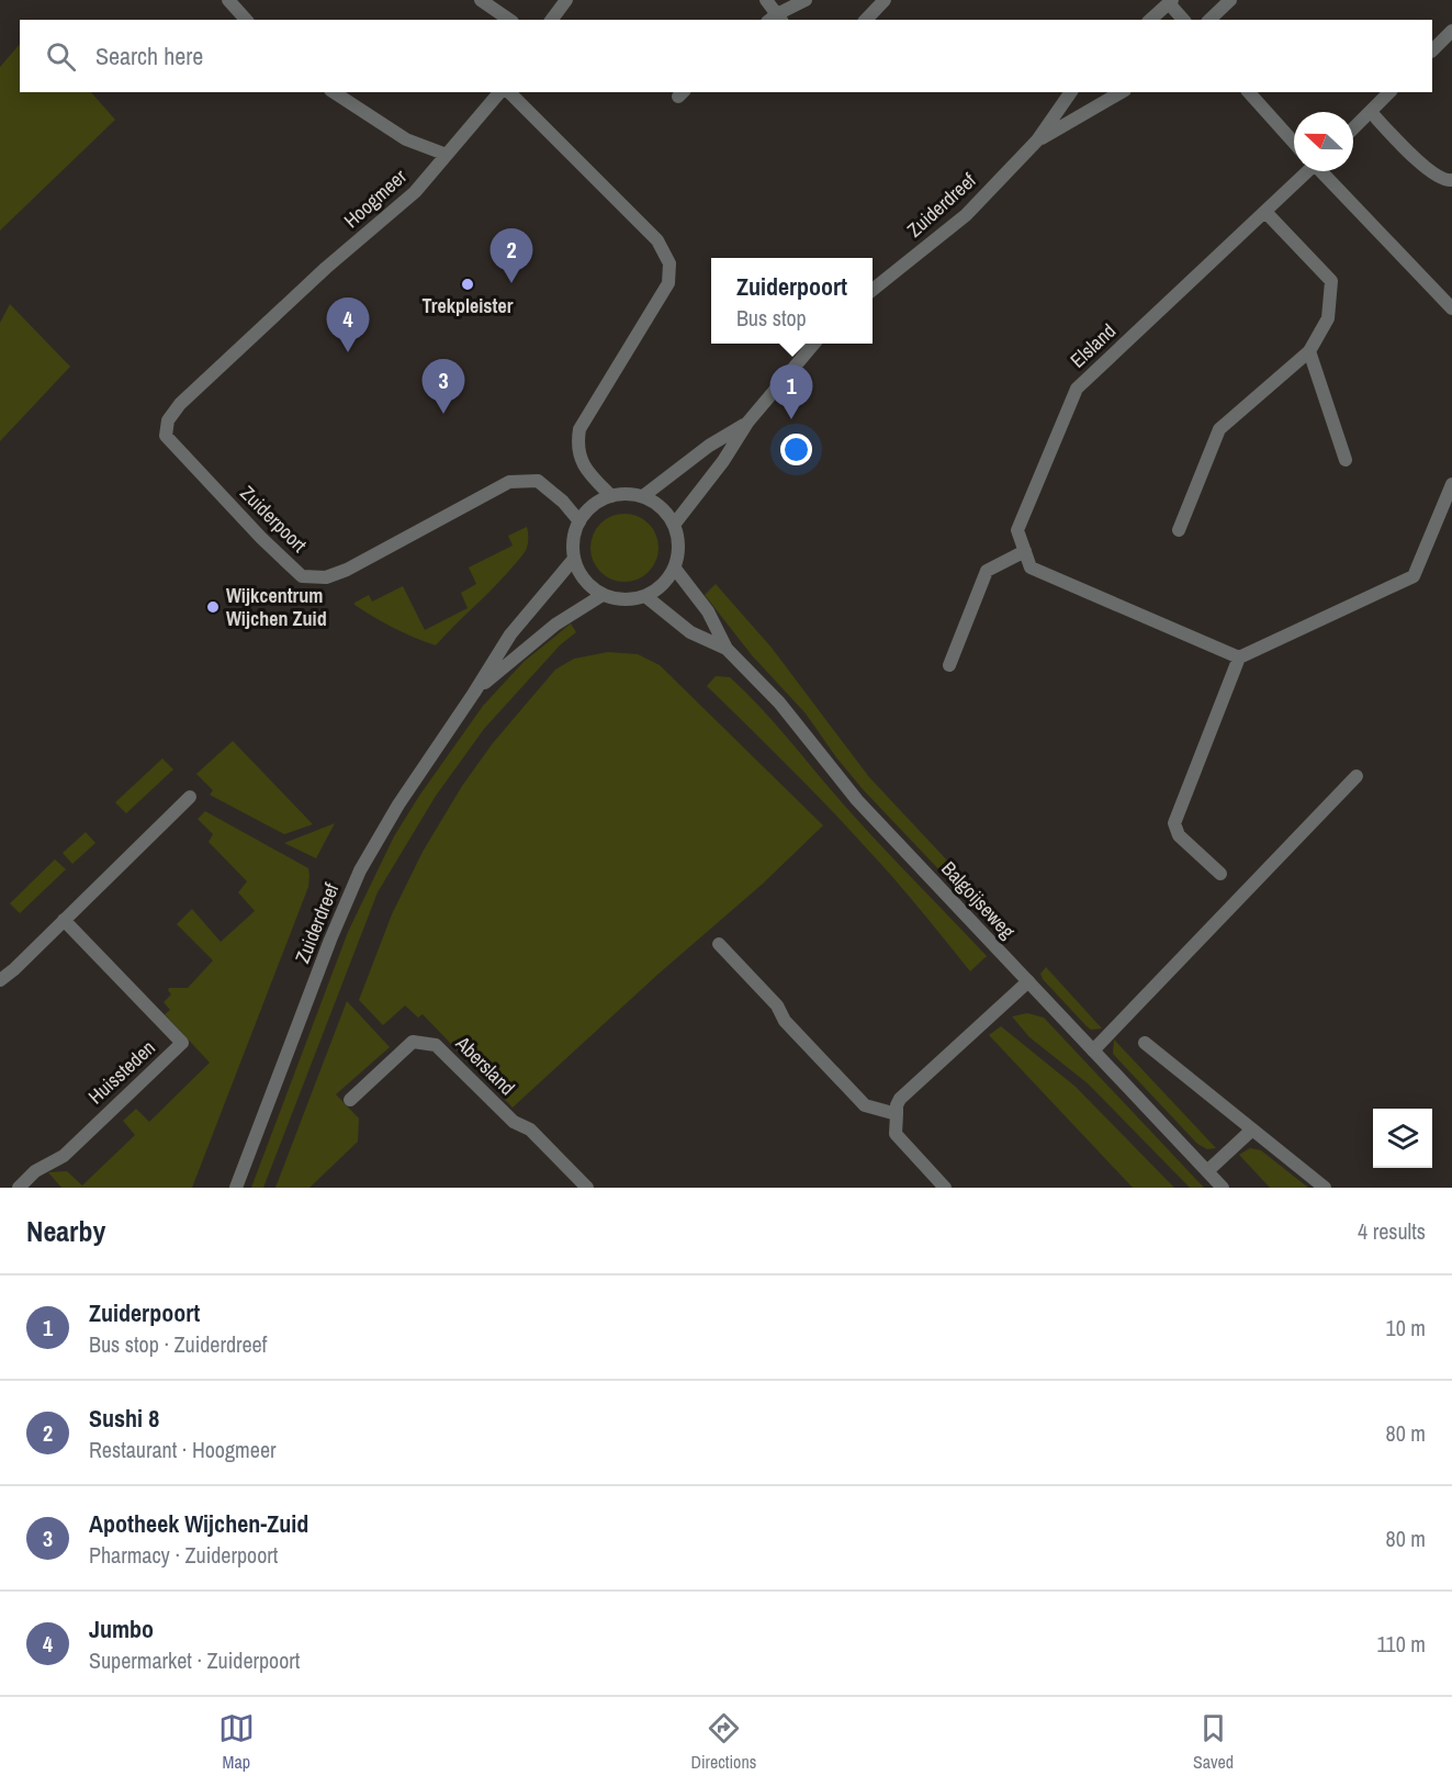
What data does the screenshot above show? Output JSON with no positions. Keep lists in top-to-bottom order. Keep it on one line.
{"streets":{"street":["Hoogmeer","Zuiderdreef","Elsland","Zuiderpoort","Balgoijseweg","Abersland","Huissteden"]},"crossings":[["Hoogmeer","Zuiderpoort"],["Zuiderdreef","Zuiderpoort"],["Zuiderdreef","Balgoijseweg"],["Zuiderpoort","Balgoijseweg"]],"places":["Trekpleister","Wijkcentrum Wijchen Zuid"],"north":"left","page":{"search":"Search here","pins":["2","4","3","1"],"popup":["Zuiderpoort","Bus stop"],"heading":["Nearby","4 results"],"list":[{"mark":"1","name":"Zuiderpoort","note":"Bus stop · Zuiderdreef","value":"10 m"},{"mark":"2","name":"Sushi 8","note":"Restaurant · Hoogmeer","value":"80 m"},{"mark":"3","name":"Apotheek Wijchen-Zuid","note":"Pharmacy · Zuiderpoort","value":"80 m"},{"mark":"4","name":"Jumbo","note":"Supermarket · Zuiderpoort","value":"110 m"}],"nav":["Map","Directions","Saved"]}}
